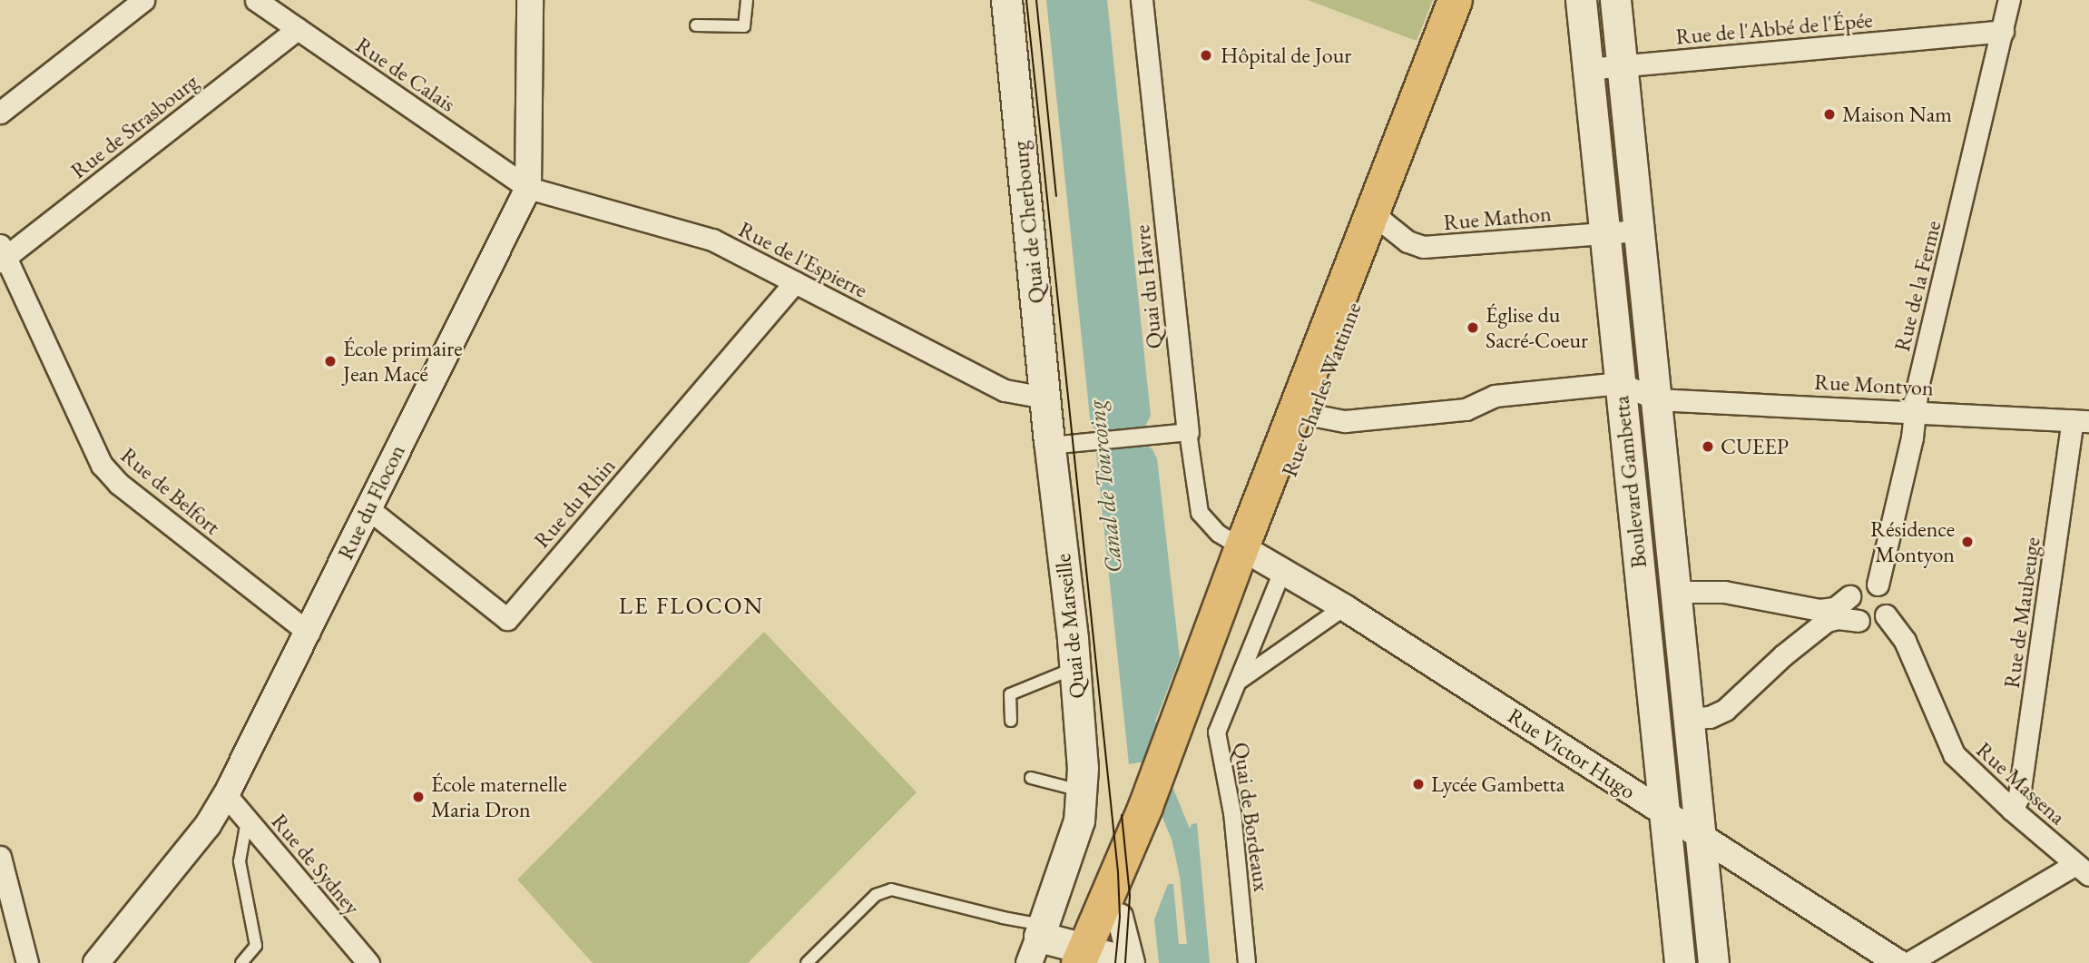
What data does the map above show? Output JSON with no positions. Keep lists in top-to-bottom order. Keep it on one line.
{"streets":{"main road":["Quai de Cherbourg","Rue Charles Wattinne","Boulevard Gambetta","Quai de Marseille"],"street":["Rue de l'Abbé de l'Épée","Rue de Calais","Rue de Strasbourg","Rue Mathon","Rue de l'Espierre","Rue de la Ferme","Quai du Havre","Rue Montyon","Rue de Belfort","Rue du Flocon","Rue du Rhin","Rue de Maubeuge","Rue Victor Hugo","Rue Massena","Quai de Bordeaux","Rue de Sydney"]},"crossings":[["Rue de l'Abbé de l'Épée","Rue de la Ferme"],["Rue de l'Abbé de l'Épée","Boulevard Gambetta"],["Rue de Calais","Rue de Strasbourg"],["Rue de Calais","Rue de l'Espierre"],["Rue de Calais","Rue du Flocon"],["Rue de Strasbourg","Rue de Belfort"],["Rue Mathon","Rue Charles Wattinne"],["Rue Mathon","Boulevard Gambetta"],["Quai de Cherbourg","Rue de l'Espierre"],["Quai de Cherbourg","Quai de Marseille"],["Rue de l'Espierre","Rue du Flocon"],["Rue de l'Espierre","Rue du Rhin"],["Rue de la Ferme","Rue Montyon"],["Rue de la Ferme","Rue Massena"],["Quai du Havre","Rue Charles Wattinne"],["Quai du Havre","Rue Victor Hugo"],["Quai du Havre","Quai de Bordeaux"],["Rue Montyon","Boulevard Gambetta"],["Rue Montyon","Rue de Maubeuge"],["Rue Charles Wattinne","Rue Victor Hugo"],["Rue Charles Wattinne","Quai de Bordeaux"],["Boulevard Gambetta","Rue Victor Hugo"],["Rue de Belfort","Rue du Flocon"],["Rue du Flocon","Rue du Rhin"],["Rue du Flocon","Rue de Sydney"],["Rue de Maubeuge","Rue Massena"],["Rue Victor Hugo","Quai de Bordeaux"]],"districts":["LE FLOCON"],"water":["Canal de Tourcoing"],"places":["Hôpital de Jour","Maison Nam","Église du Sacré-Coeur","École primaire Jean Macé","CUEEP","Résidence Montyon","Lycée Gambetta","École maternelle Maria Dron"]}
